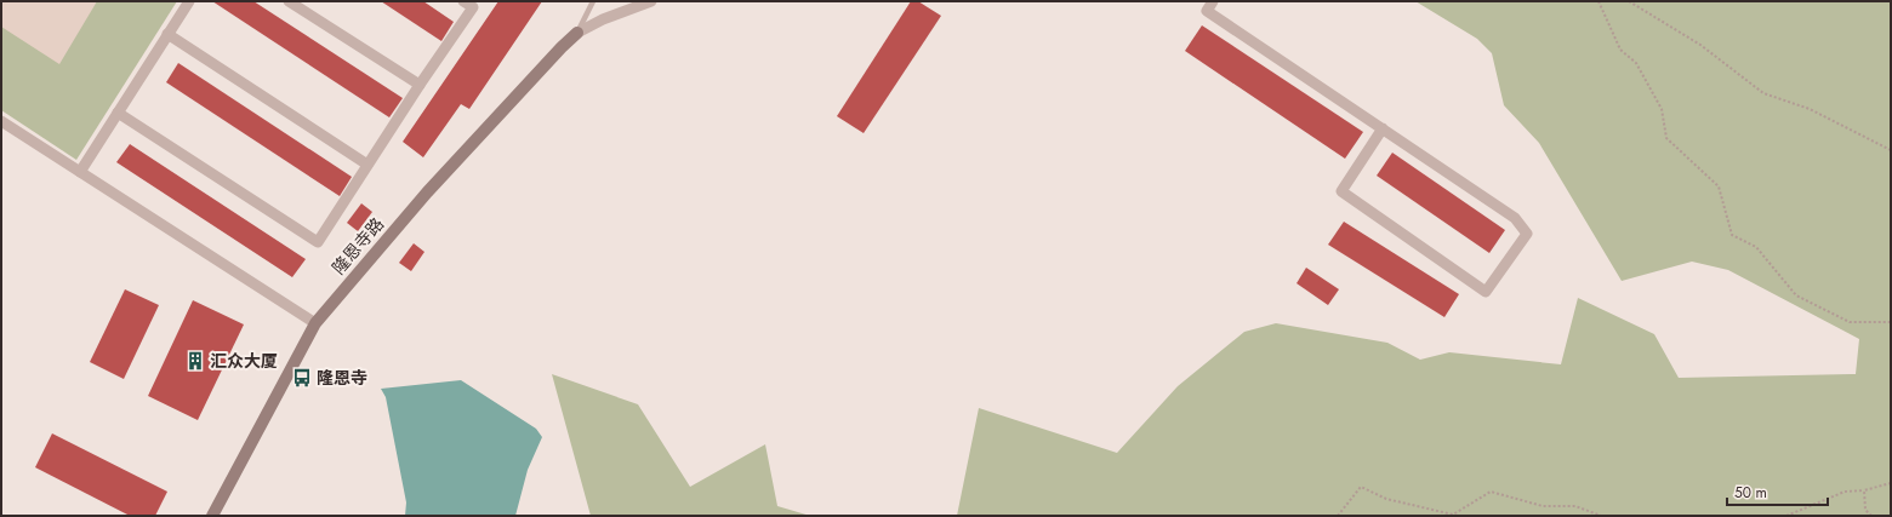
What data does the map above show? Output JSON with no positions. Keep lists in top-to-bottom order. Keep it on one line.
{"streets":{"street":["隆恩寺路"]},"places":{"building":["汇众大厦"],"bus stop":["隆恩寺"]},"scale_bar":"50 m"}
